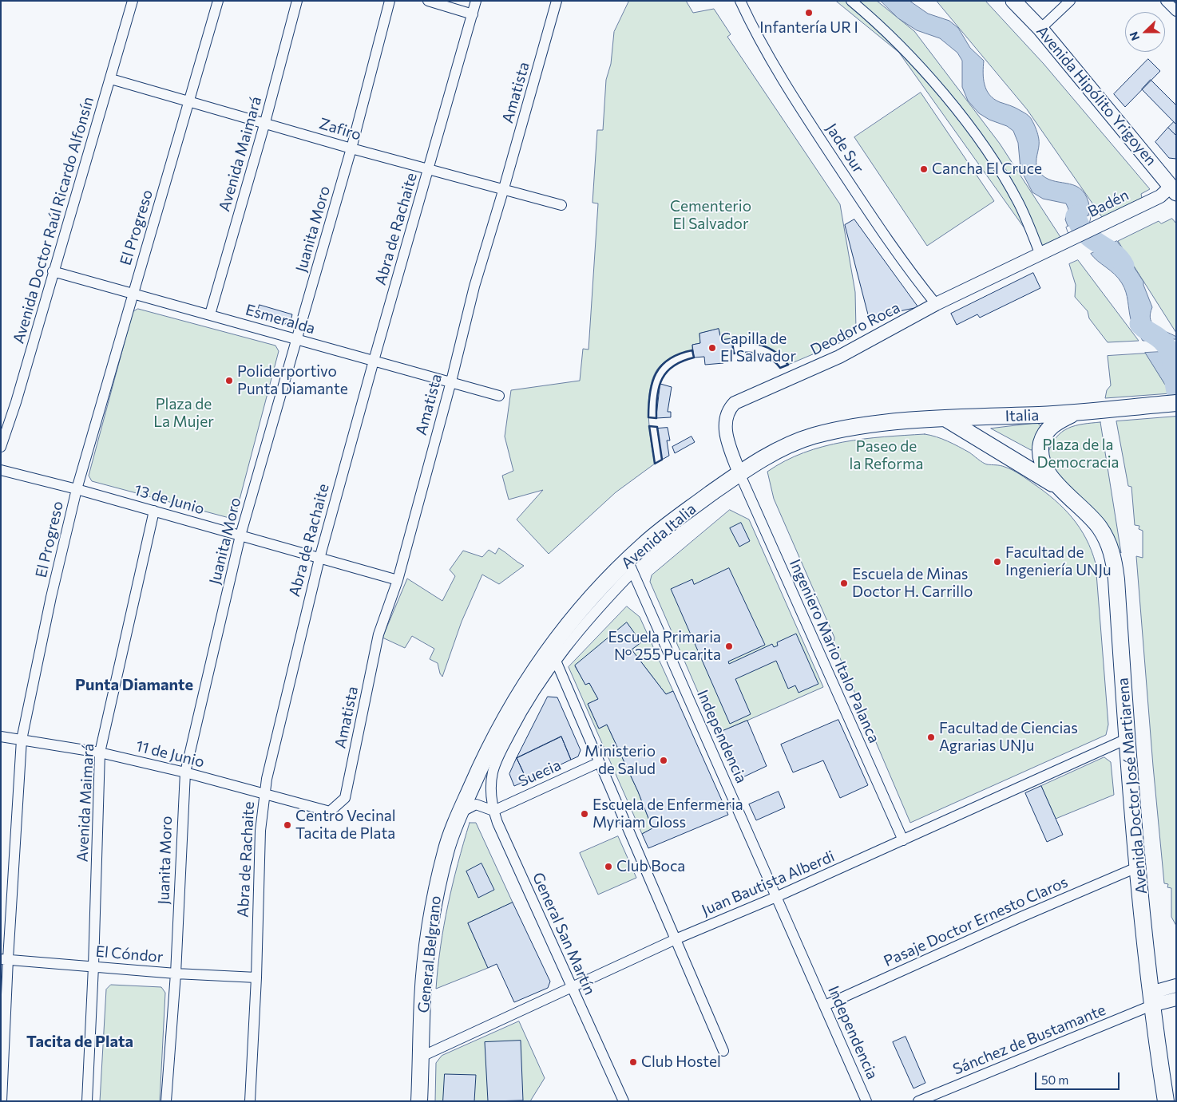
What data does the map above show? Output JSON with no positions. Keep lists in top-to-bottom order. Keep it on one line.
{"streets":{"main road":["Avenida Hipólito Yrigoyen","Italia","Avenida Italia","Avenida Doctor José Martiarena","General Belgrano"],"street":["Amatista","Zafiro","Jade Sur","Avenida Maimará","Badén","Avenida Doctor Raúl Ricardo Alfonsín","El Progreso","Juanita Moro","Abra de Rachaite","Esmeralda","Deodoro Roca","13 de Junio","Ingeniero Mario Italo Palanca","Independencia","11 de Junio","Suecia","Juan Bautista Alberdi","Pasaje Doctor Ernesto Claros","General San Martín","El Cóndor","Sánchez de Bustamante"]},"crossings":[["Amatista","Zafiro"],["Amatista","Esmeralda"],["Amatista","13 de Junio"],["Amatista","11 de Junio"],["Avenida Hipólito Yrigoyen","Badén"],["Zafiro","Avenida Maimará"],["Zafiro","Avenida Doctor Raúl Ricardo Alfonsín"],["Zafiro","El Progreso"],["Zafiro","Juanita Moro"],["Zafiro","Abra de Rachaite"],["Jade Sur","Deodoro Roca"],["Avenida Maimará","Esmeralda"],["Avenida Maimará","13 de Junio"],["Avenida Maimará","11 de Junio"],["Avenida Maimará","El Cóndor"],["Badén","Deodoro Roca"],["Avenida Doctor Raúl Ricardo Alfonsín","Esmeralda"],["El Progreso","Esmeralda"],["El Progreso","13 de Junio"],["El Progreso","11 de Junio"],["El Progreso","El Cóndor"],["Juanita Moro","Esmeralda"],["Juanita Moro","13 de Junio"],["Juanita Moro","11 de Junio"],["Juanita Moro","El Cóndor"],["Abra de Rachaite","Esmeralda"],["Abra de Rachaite","13 de Junio"],["Abra de Rachaite","11 de Junio"],["Abra de Rachaite","El Cóndor"],["Deodoro Roca","Avenida Italia"],["Deodoro Roca","Ingeniero Mario Italo Palanca"],["Italia","Avenida Italia"],["Avenida Italia","Ingeniero Mario Italo Palanca"],["Avenida Italia","Independencia"],["Avenida Italia","Suecia"],["Avenida Italia","General San Martín"],["Avenida Italia","General Belgrano"],["Ingeniero Mario Italo Palanca","Juan Bautista Alberdi"],["Independencia","Juan Bautista Alberdi"],["Independencia","Pasaje Doctor Ernesto Claros"],["Suecia","General San Martín"],["Avenida Doctor José Martiarena","Juan Bautista Alberdi"],["Avenida Doctor José Martiarena","Pasaje Doctor Ernesto Claros"],["Avenida Doctor José Martiarena","Sánchez de Bustamante"],["Juan Bautista Alberdi","General San Martín"],["Juan Bautista Alberdi","General Belgrano"]],"districts":["Punta Diamante","Tacita de Plata"],"parks":["Cementerio El Salvador","Plaza de La Mujer","Plaza de la Democracia","Paseo de la Reforma"],"places":["Infantería UR I","Cancha El Cruce","Capilla de El Salvador","Poliderportivo Punta Diamante","Facultad de Ingeniería UNJu","Escuela de Minas Doctor H. Carrillo","Escuela Primaria Nº 255 Pucarita","Facultad de Ciencias Agrarias UNJu","Ministerio de Salud","Escuela de Enfermeria Myriam Gloss","Centro Vecinal Tacita de Plata","Club Boca","Club Hostel"],"scale_bar":"50 m","north":"left"}
